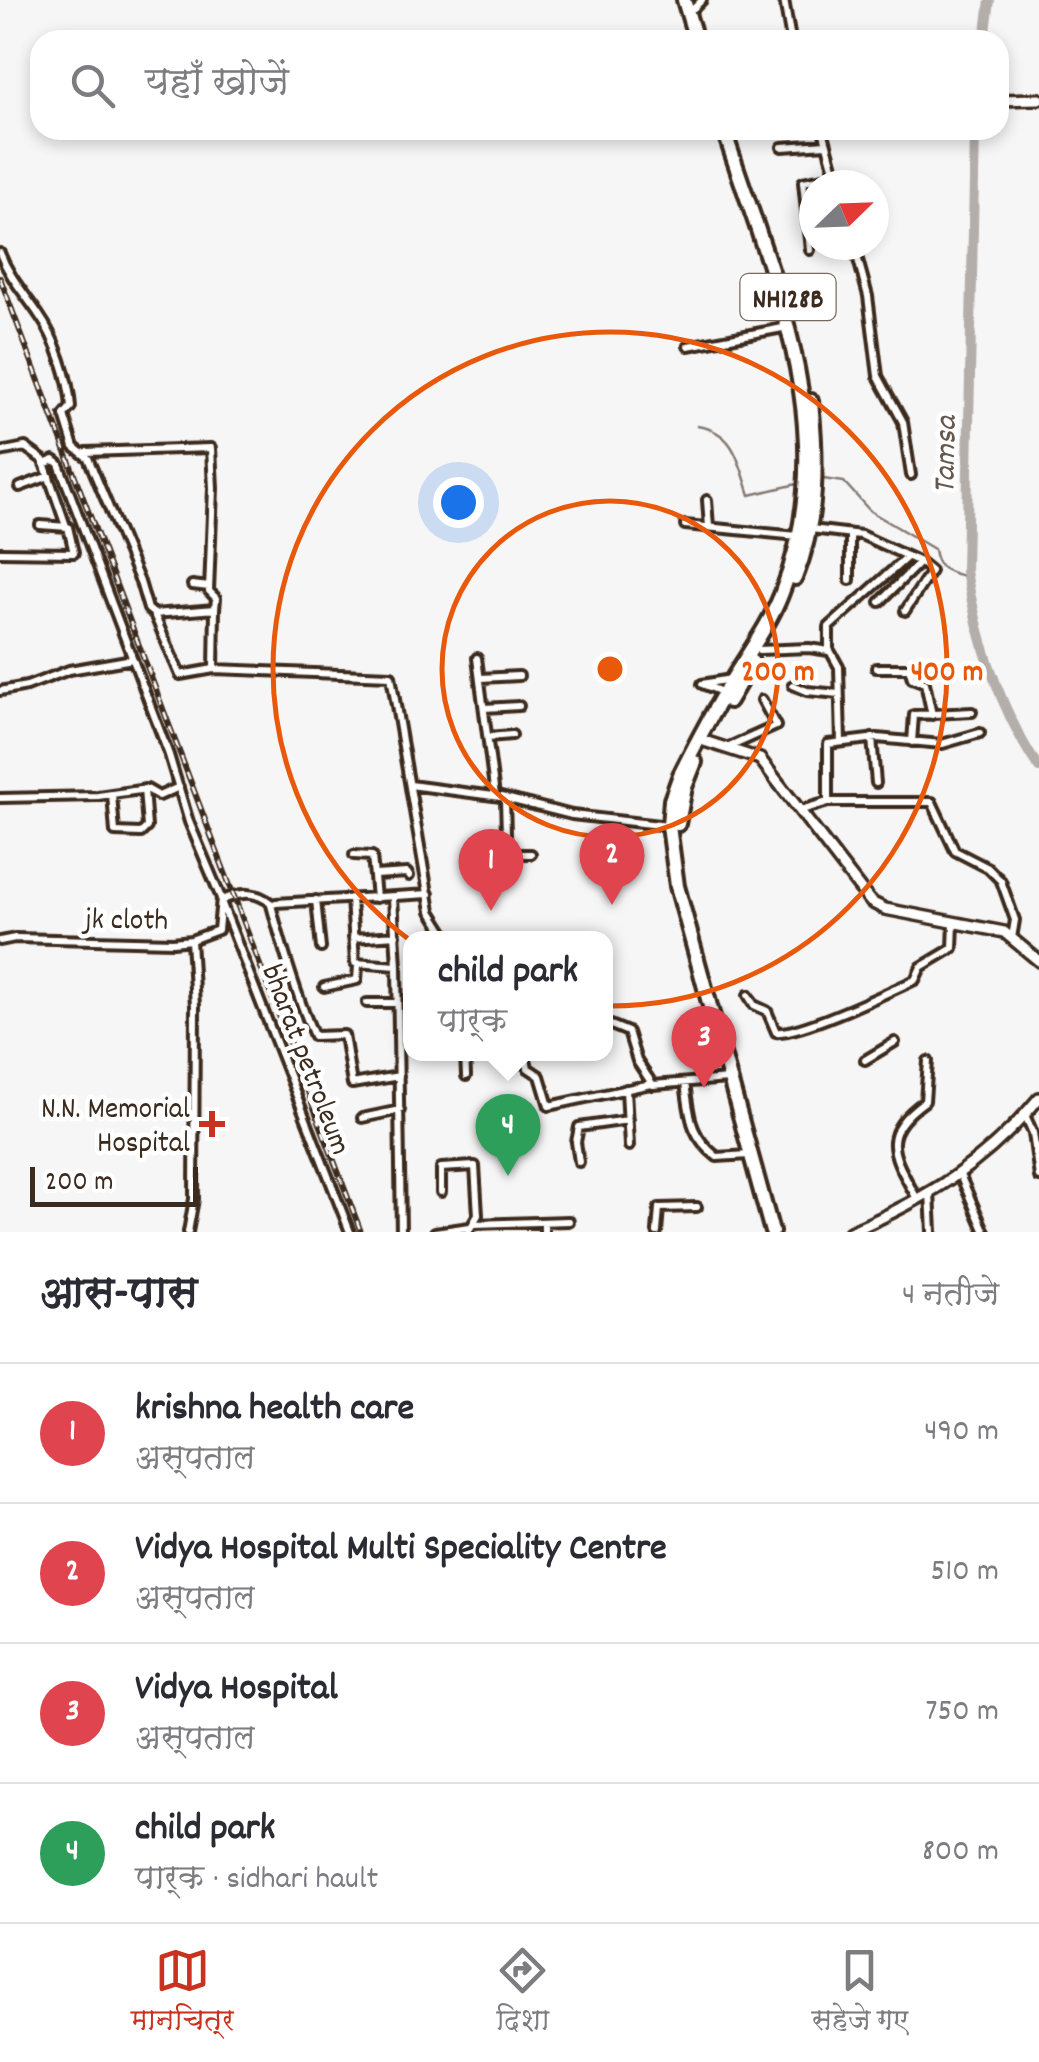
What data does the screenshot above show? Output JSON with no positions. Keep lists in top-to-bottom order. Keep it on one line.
{"streets":{"highway":["NH128B"],"street":["jk cloth","bharat petroleum"]},"crossings":[["jk cloth","bharat petroleum"]],"water":["Tamsa"],"places":{"health":["N.N. Memorial Hospital"]},"scale_bar":"200 m","north":"top right","page":{"search":"यहाँ खोजें","pins":["2","1","3","4"],"popup":["child park","पार्क"],"scale":"200 m","heading":["आस-पास","4 नतीजे"],"list":[{"mark":"1","name":"krishna health care","note":"अस्पताल","value":"490 m"},{"mark":"2","name":"Vidya Hospital Multi Speciality Centre","note":"अस्पताल","value":"510 m"},{"mark":"3","name":"Vidya Hospital","note":"अस्पताल","value":"750 m"},{"mark":"4","name":"child park","note":"पार्क · sidhari hault","value":"800 m"}],"nav":["मानचित्र","दिशा","सहेजे गए"]},"rings":["200 m","400 m"]}
